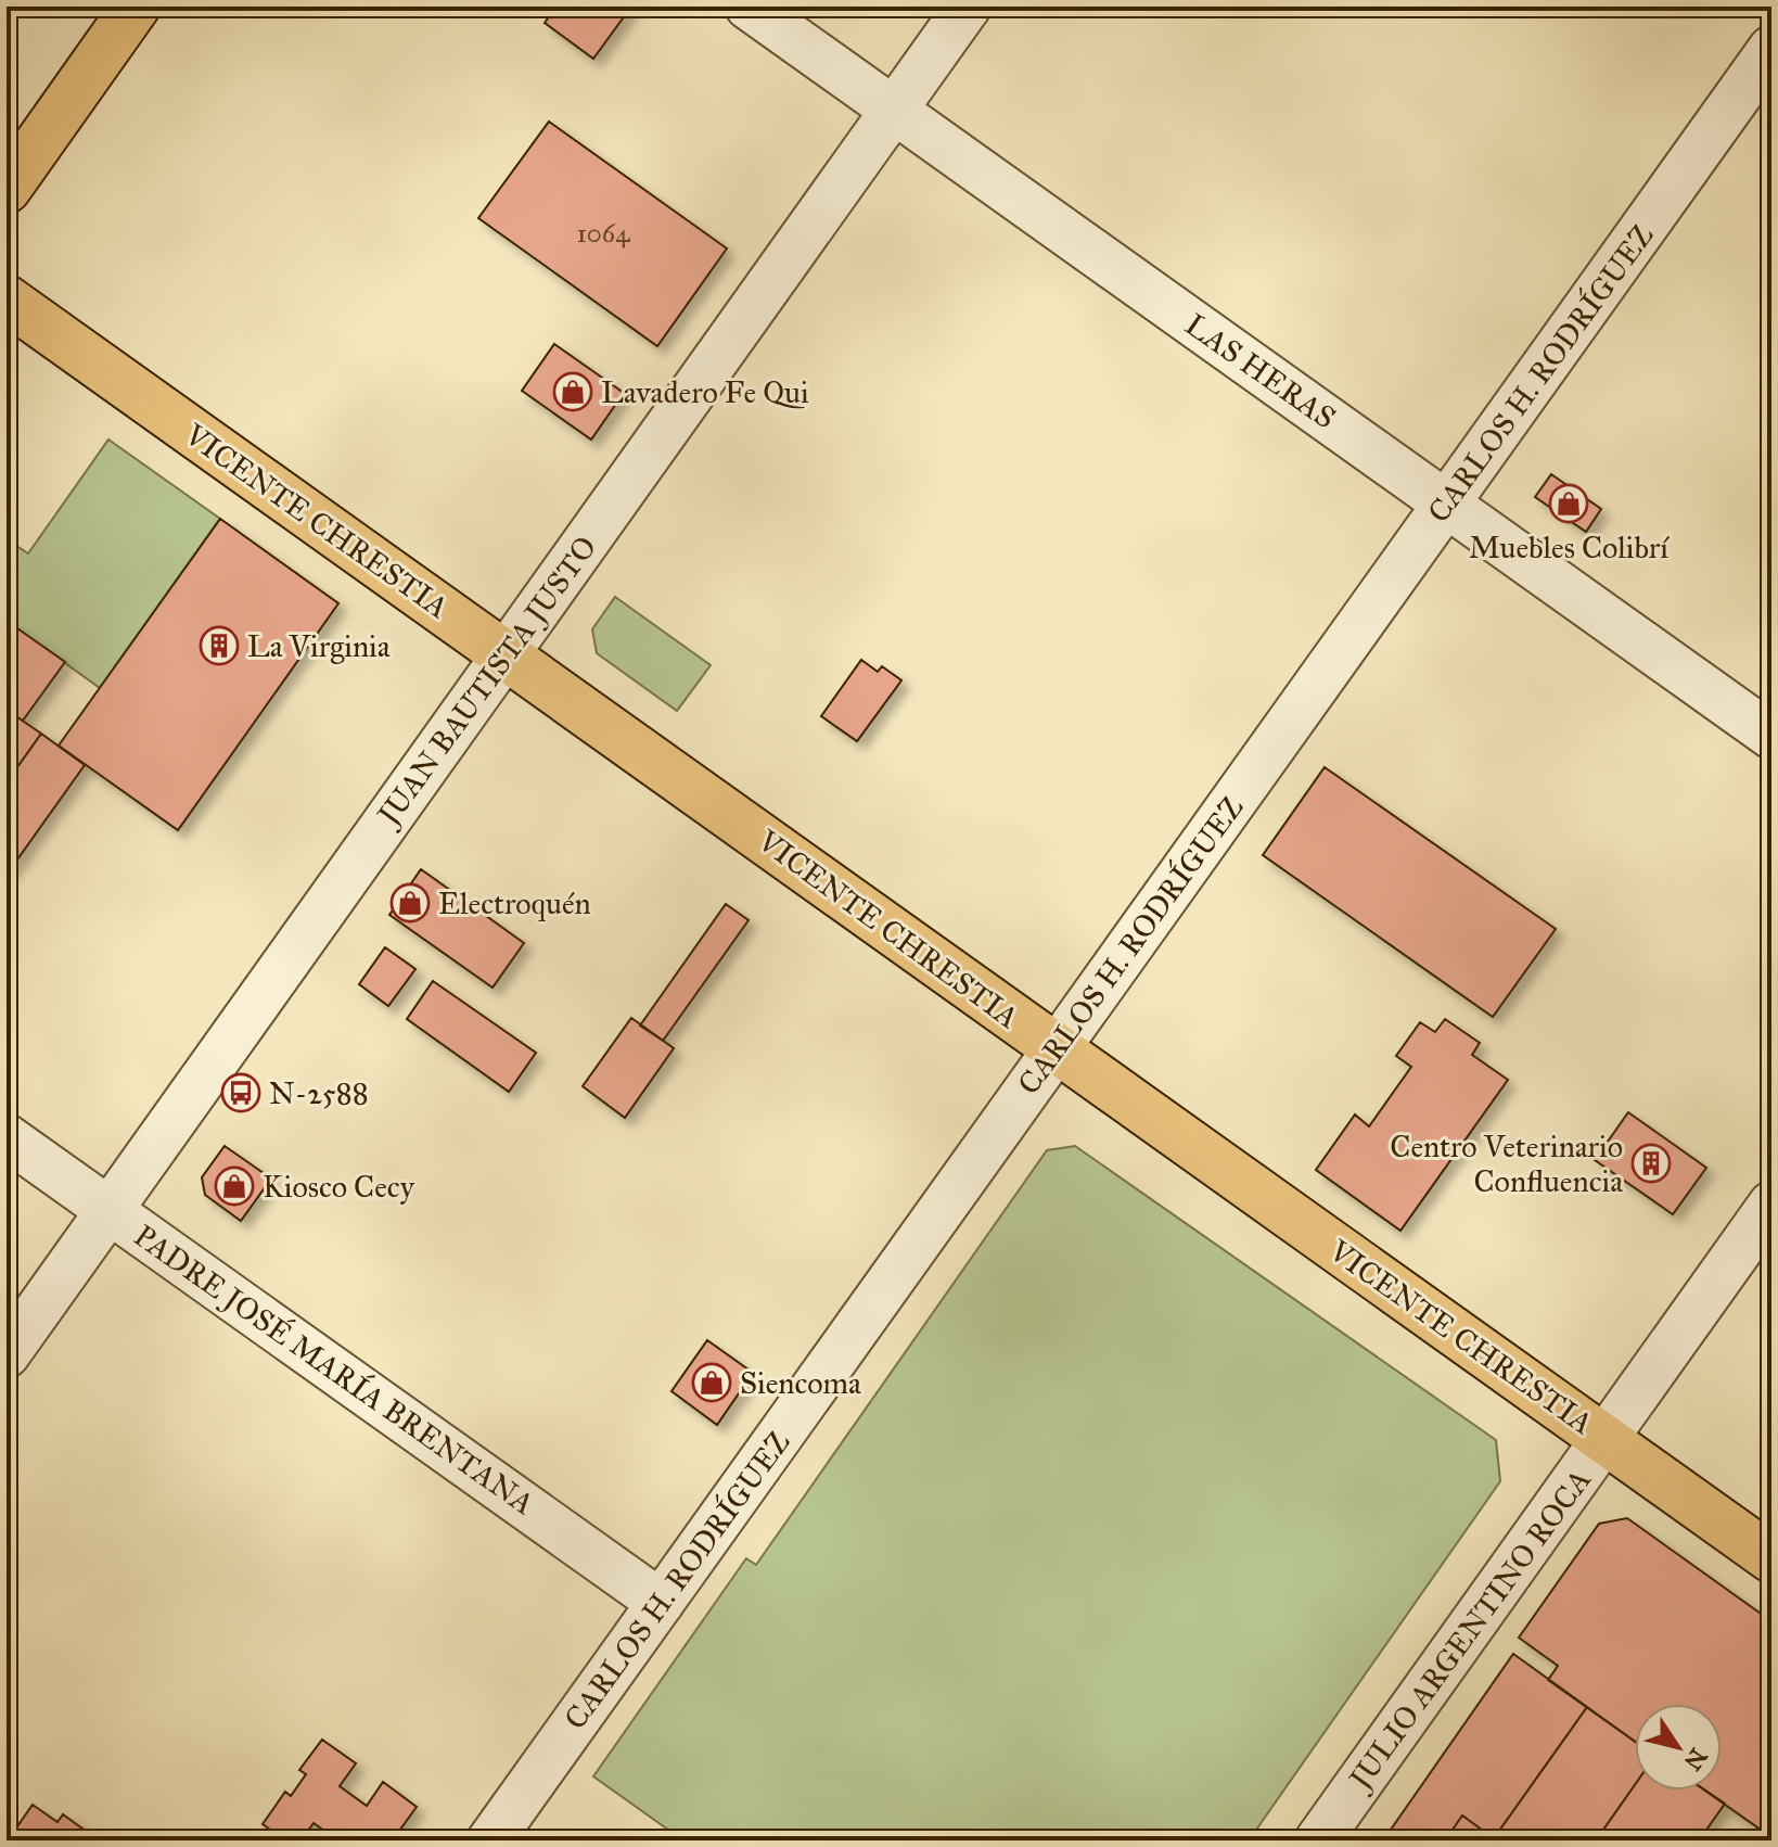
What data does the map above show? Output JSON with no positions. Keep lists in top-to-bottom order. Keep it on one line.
{"streets":{"main road":["VICENTE CHRESTIA"],"street":["LAS HERAS","CARLOS H. RODRÍGUEZ","JUAN BAUTISTA JUSTO","PADRE JOSÉ MARÍA BRENTANA","JULIO ARGENTINO ROCA"]},"crossings":[["LAS HERAS","CARLOS H. RODRÍGUEZ"],["LAS HERAS","JUAN BAUTISTA JUSTO"],["CARLOS H. RODRÍGUEZ","VICENTE CHRESTIA"],["CARLOS H. RODRÍGUEZ","PADRE JOSÉ MARÍA BRENTANA"],["VICENTE CHRESTIA","JUAN BAUTISTA JUSTO"],["VICENTE CHRESTIA","JULIO ARGENTINO ROCA"],["JUAN BAUTISTA JUSTO","PADRE JOSÉ MARÍA BRENTANA"]],"places":{"shop":["Lavadero Fe Qui","Muebles Colibrí","Electroquén","Kiosco Cecy","Siencoma"],"building":["La Virginia","Centro Veterinario Confluencia"],"bus stop":["N-2588"]},"house_numbers":["1064"],"north":"bottom right"}
